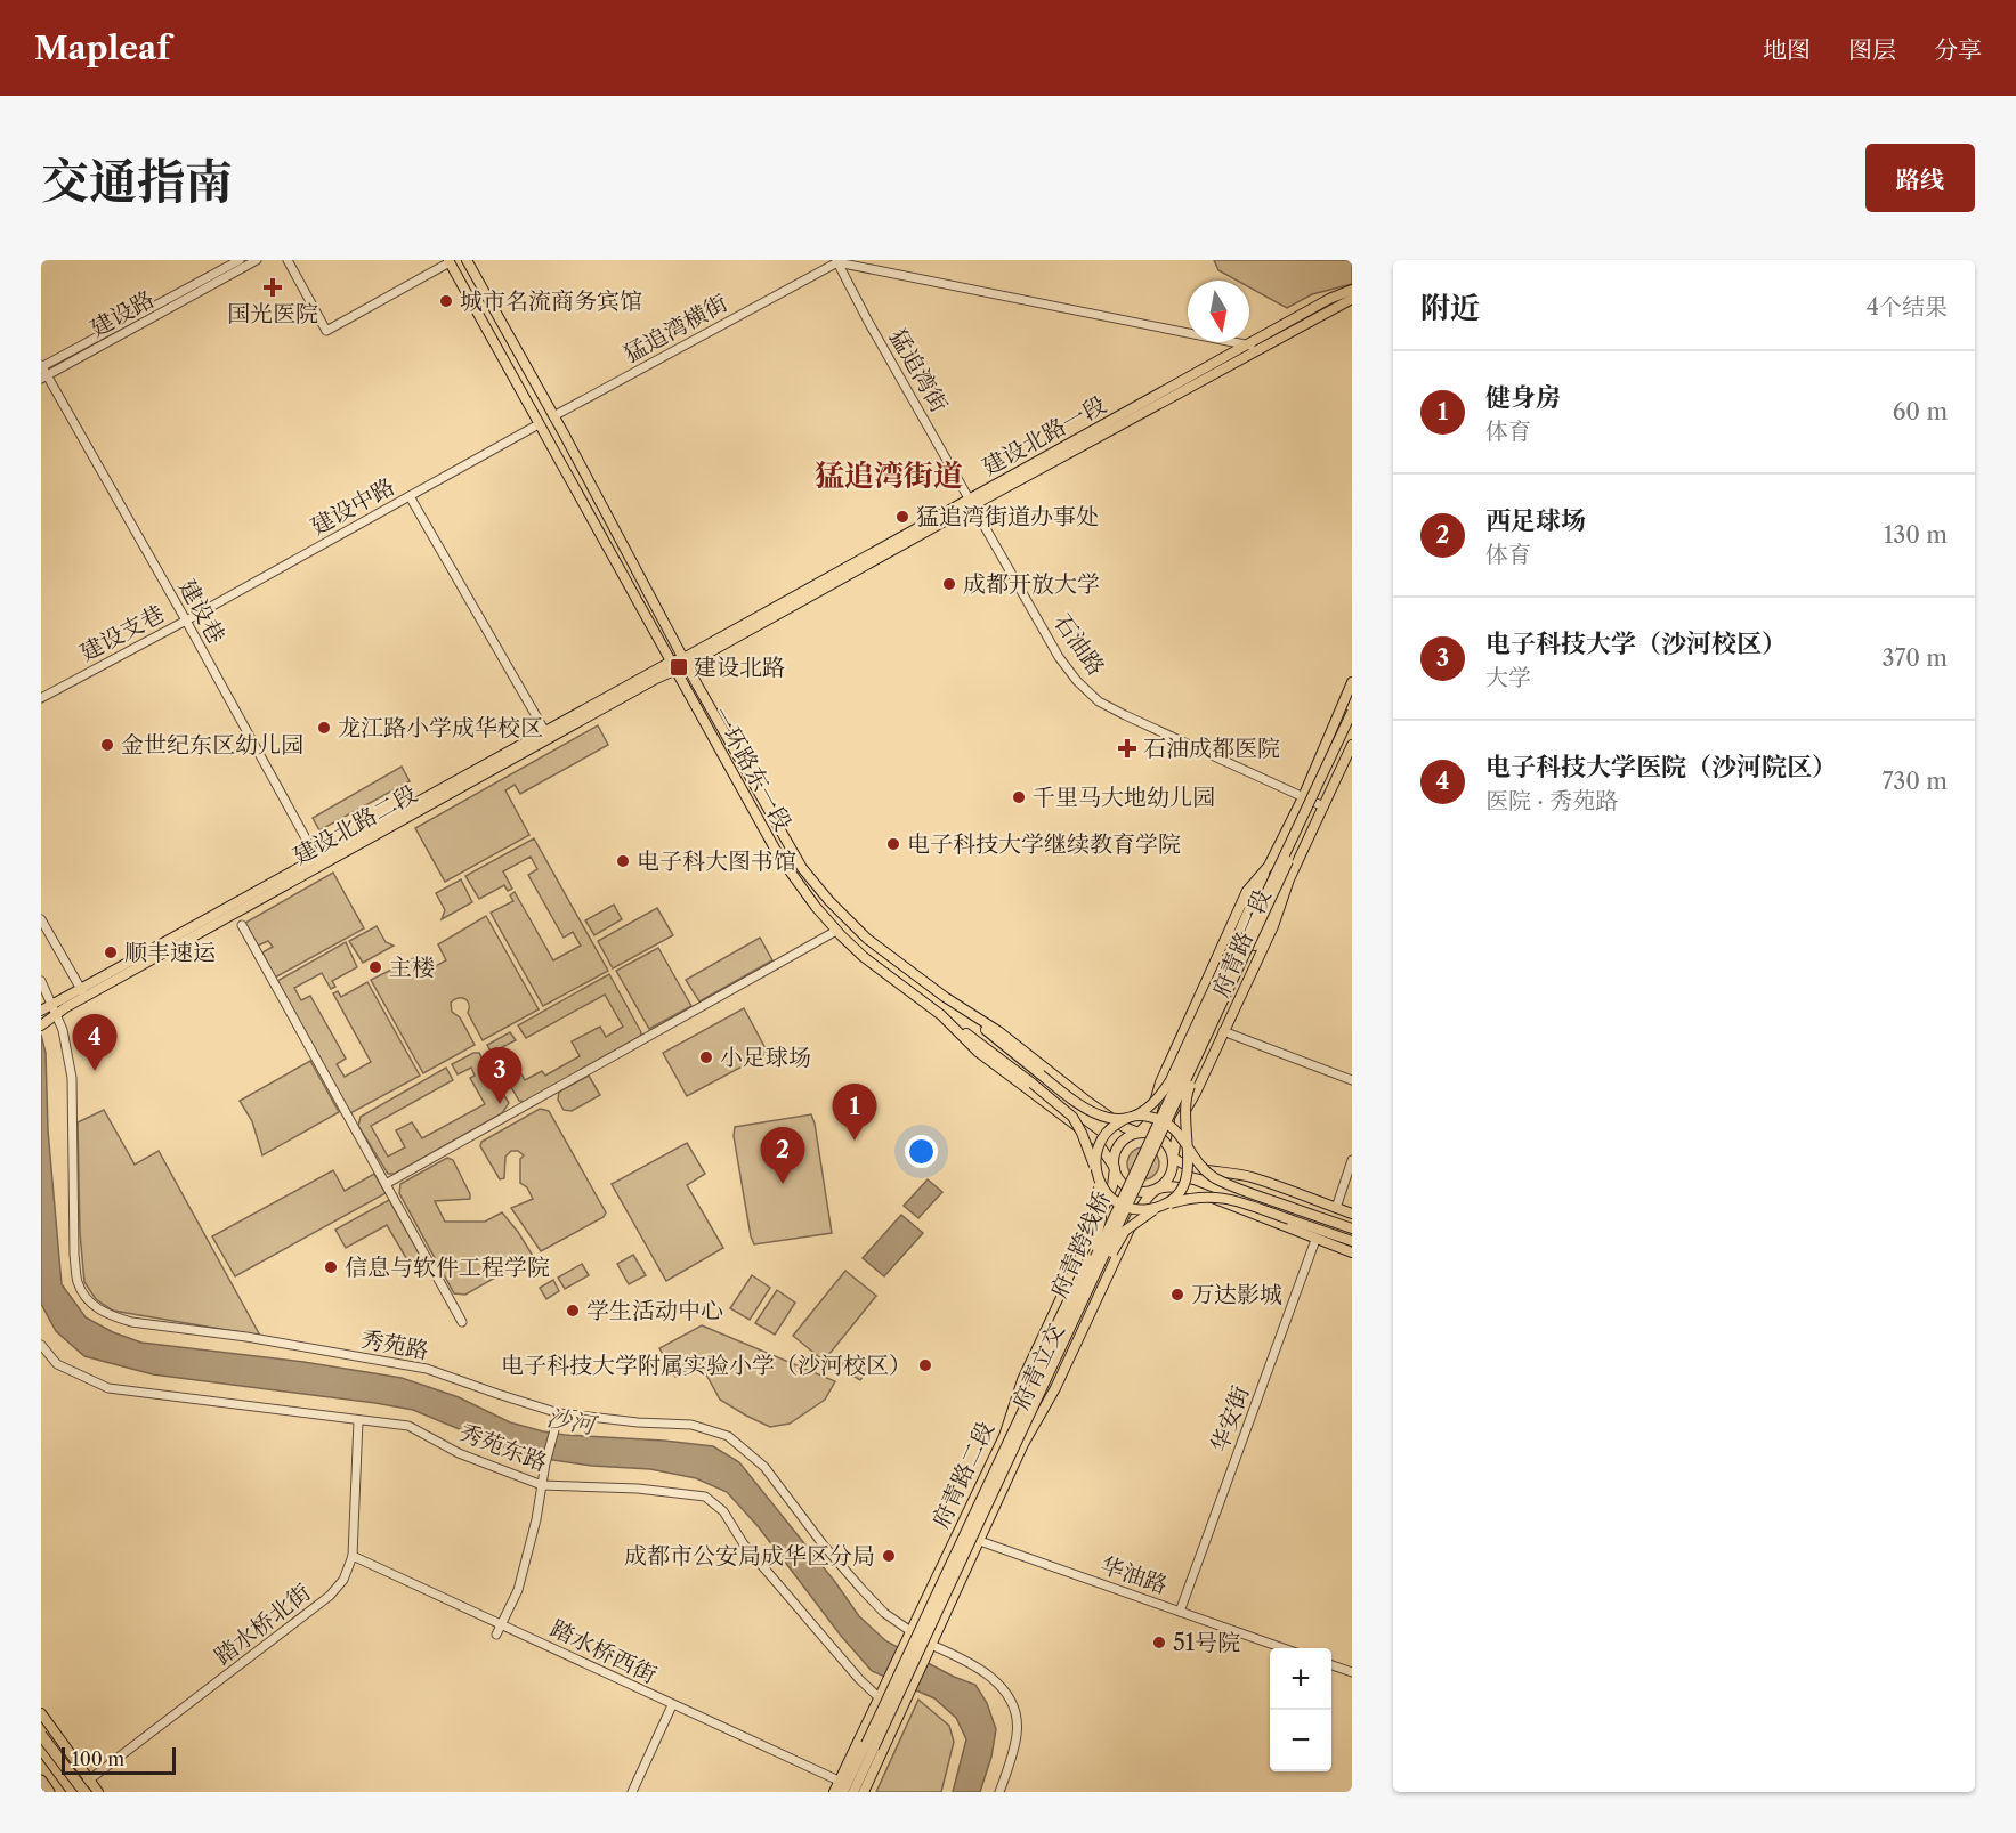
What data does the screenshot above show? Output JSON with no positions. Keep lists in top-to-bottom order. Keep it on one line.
{"streets":{"main road":["建设北路一段","一环路东一段","建设北路二段","府青路一段","府青跨线桥","府青立交","府青路二段"],"street":["建设路","猛追湾横街","猛追湾街","建设中路","建设巷","建设支巷","石油路","秀苑路","华安街","秀苑东路","华油路","踏水桥北街","踏水桥西街"]},"crossings":[["建设路","建设巷"],["猛追湾横街","猛追湾街"],["猛追湾横街","一环路东一段"],["猛追湾街","建设北路一段"],["猛追湾街","石油路"],["建设北路一段","石油路"],["建设北路一段","一环路东一段"],["建设北路一段","建设北路二段"],["建设中路","建设巷"],["建设中路","建设支巷"],["建设中路","一环路东一段"],["建设巷","建设支巷"],["建设巷","建设北路二段"],["石油路","府青路一段"],["一环路东一段","建设北路二段"],["一环路东一段","府青路一段"],["一环路东一段","府青路二段"],["建设北路二段","秀苑路"],["府青路一段","府青立交"],["府青路一段","府青路二段"],["秀苑路","府青路二段"],["府青立交","府青路二段"],["华安街","华油路"],["秀苑东路","府青路二段"],["秀苑东路","踏水桥北街"],["府青路二段","华油路"],["府青路二段","踏水桥西街"],["踏水桥北街","踏水桥西街"]],"districts":["猛追湾街道"],"water":["沙河"],"places":{"health":["国光医院","石油成都医院"],"other":["城市名流商务宾馆","猛追湾街道办事处","成都开放大学","龙江路小学成华校区","金世纪东区幼儿园","千里马大地幼儿园","电子科技大学继续教育学院","电子科大图书馆","顺丰速运","主楼","小足球场","信息与软件工程学院","万达影城","学生活动中心","电子科技大学附属实验小学（沙河校区）","成都市公安局成华区分局","51号院"],"transit":["建设北路"]},"scale_bar":"100 m","north":"bottom","page":{"header":"Mapleaf","nav":["地图","图层","分享"],"title":"交通指南","buttons":"路线","heading":["附近","4个结果"],"list":[{"mark":"1","name":"健身房","note":"体育","value":"60 m"},{"mark":"2","name":"西足球场","note":"体育","value":"130 m"},{"mark":"3","name":"电子科技大学（沙河校区）","note":"大学","value":"370 m"},{"mark":"4","name":"电子科技大学医院（沙河院区）","note":"医院 · 秀苑路","value":"730 m"}],"pins":["4","3","1","2"],"map_buttons":["+","−"],"scale":"100 m"}}
